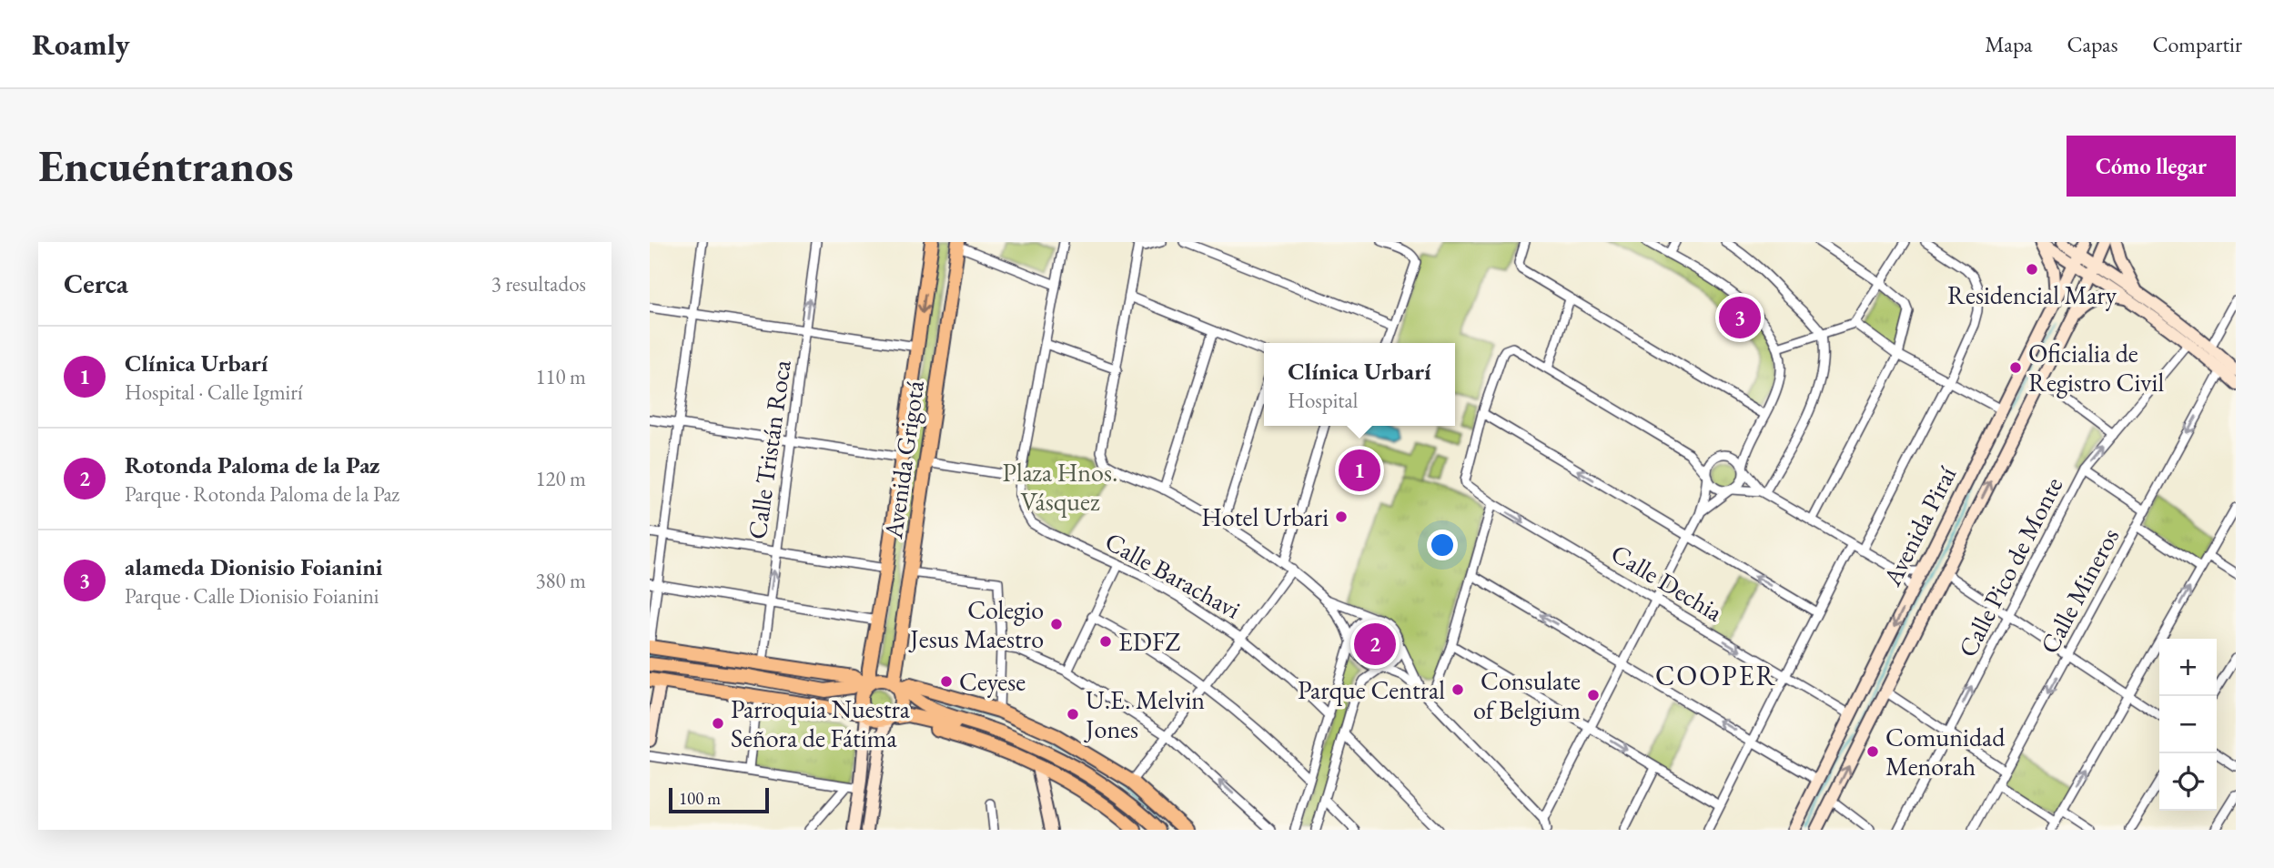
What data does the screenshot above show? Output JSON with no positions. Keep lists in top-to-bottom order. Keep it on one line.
{"streets":{"main road":["Avenida Grigotá","Avenida Piraí"],"street":["Calle Tristán Roca","Calle Pico de Monte","Calle Barachavi","Calle Dechia","Calle Mineros"]},"crossings":[["Avenida Piraí","Calle Dechia"]],"districts":["COOPER"],"parks":["Plaza Hnos. Vásquez"],"places":["Residencial Mary","Oficialia de Registro Civil","Hotel Urbari","Colegio Jesus Maestro","EDFZ","Ceyese","Parque Central","Consulate of Belgium","U.E. Melvin Jones","Parroquia Nuestra Señora de Fátima","Comunidad Menorah"],"scale_bar":"100 m","page":{"header":"Roamly","nav":["Mapa","Capas","Compartir"],"buttons":"Cómo llegar","title":"Encuéntranos","heading":["Cerca","3 resultados"],"pins":["3","1","2"],"list":[{"mark":"1","name":"Clínica Urbarí","note":"Hospital · Calle Igmirí","value":"110 m"},{"mark":"2","name":"Rotonda Paloma de la Paz","note":"Parque · Rotonda Paloma de la Paz","value":"120 m"},{"mark":"3","name":"alameda Dionisio Foianini","note":"Parque · Calle Dionisio Foianini","value":"380 m"}],"popup":["Clínica Urbarí","Hospital"],"map_buttons":["+","−"],"scale":"100 m"}}
